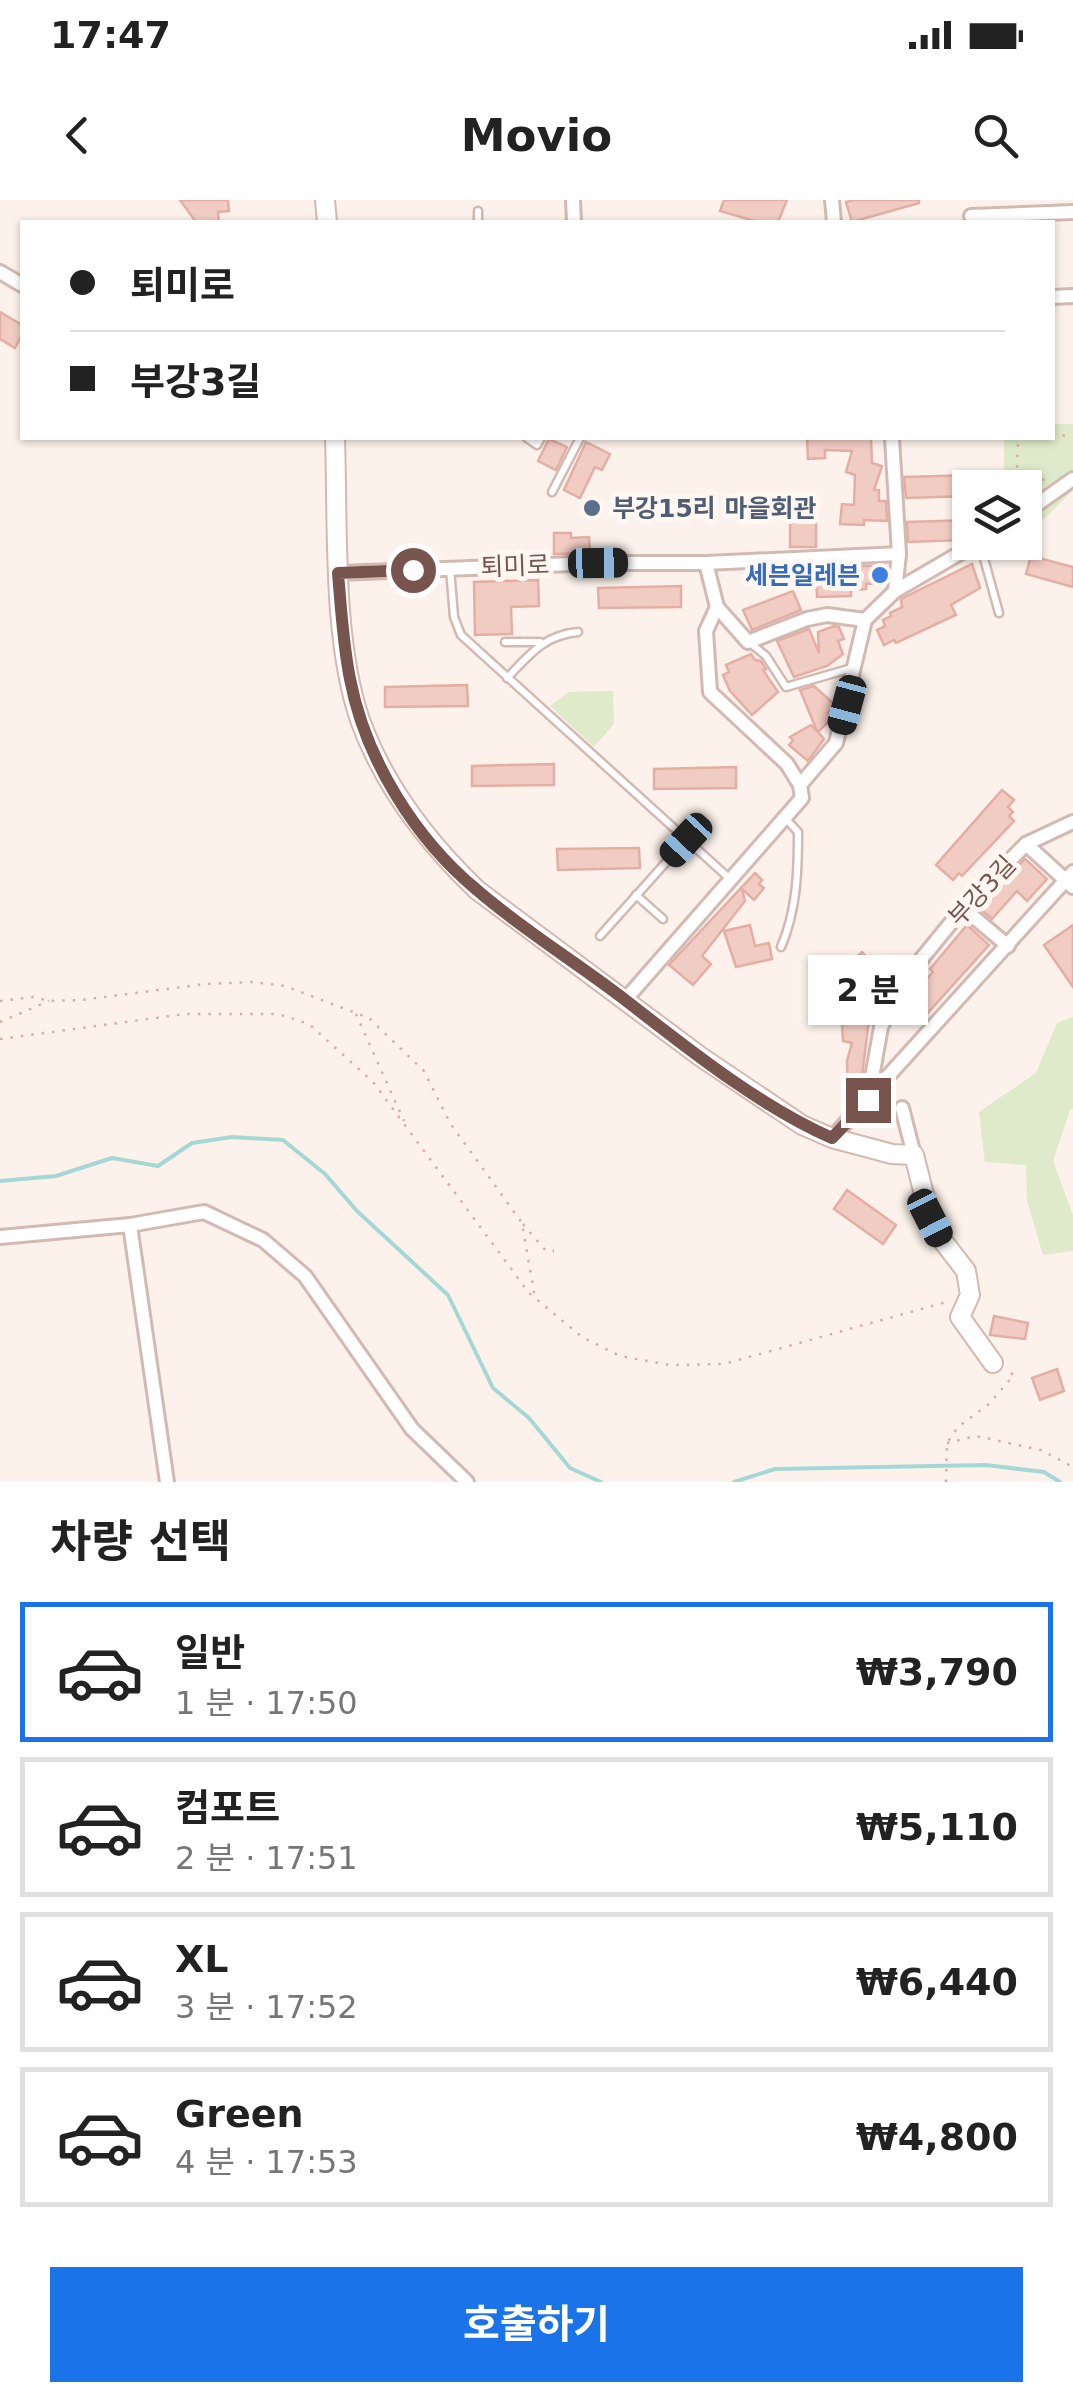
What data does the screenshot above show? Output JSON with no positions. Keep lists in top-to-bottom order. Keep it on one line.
{"streets":{"street":["퇴미로","부강3길"]},"places":["부강15리 마을회관","세븐일레븐"],"page":{"status":"17:47","header":"Movio","banner":["퇴미로","부강3길"],"bubble":"2 분","heading":"차량 선택","list":[{"name":"일반","note":"1 분 · 17:50","value":"₩3,790"},{"name":"컴포트","note":"2 분 · 17:51","value":"₩5,110"},{"name":"XL","note":"3 분 · 17:52","value":"₩6,440"},{"name":"Green","note":"4 분 · 17:53","value":"₩4,800"}],"buttons":"호출하기"}}
